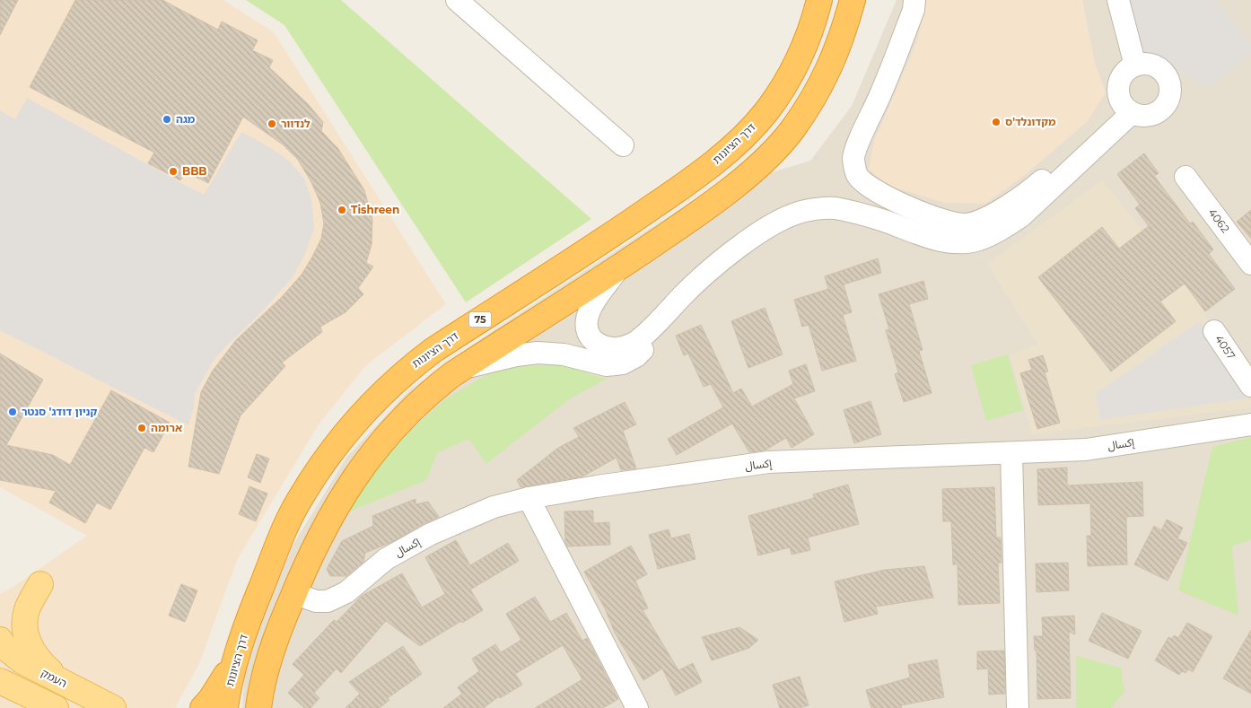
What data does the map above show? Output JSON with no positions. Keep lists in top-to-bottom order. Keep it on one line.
{"streets":{"highway":["דרך הציונות","75"],"main road":["העמק"],"street":["4062","4057","إكسال"]},"places":["מגה","מקדונלד'ס","לנדוור","BBB","Tishreen","קניון דודג' סנטר","ארומה"]}
